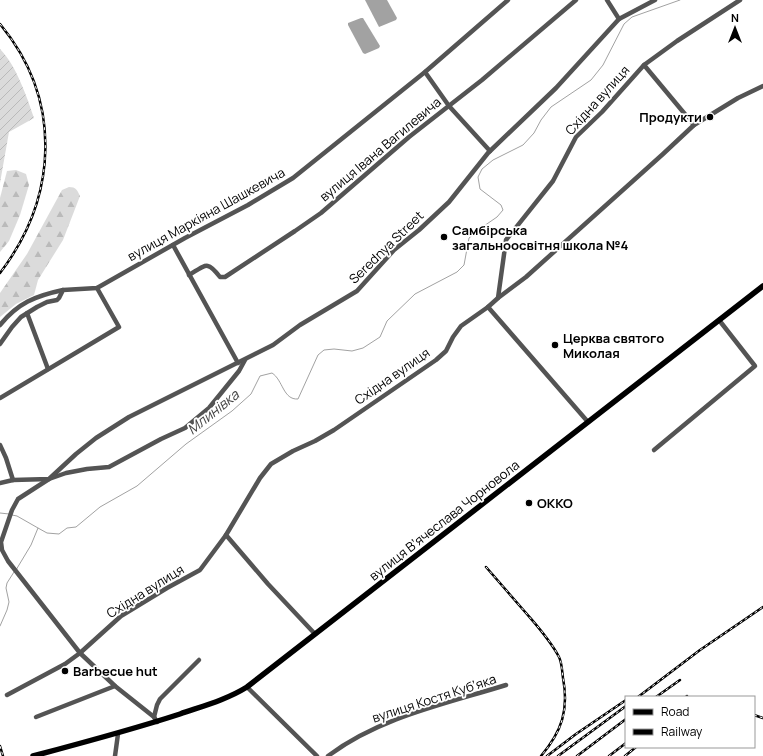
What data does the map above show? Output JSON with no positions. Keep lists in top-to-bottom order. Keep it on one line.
{"streets":{"main road":["вулиця Вʼячеслава Чорновола"],"street":["Східна вулиця","вулиця Івана Вагилевича","вулиця Маркіяна Шашкевича","Serednya Street","вулиця Костя Кубʼяка"]},"water":["Млинівка"],"places":["Продукти","Самбірська загальноосвітня школа №4","Церква святого Миколая","OKKO","Barbecue hut"],"legend":["Road","Railway"],"north":"top"}
